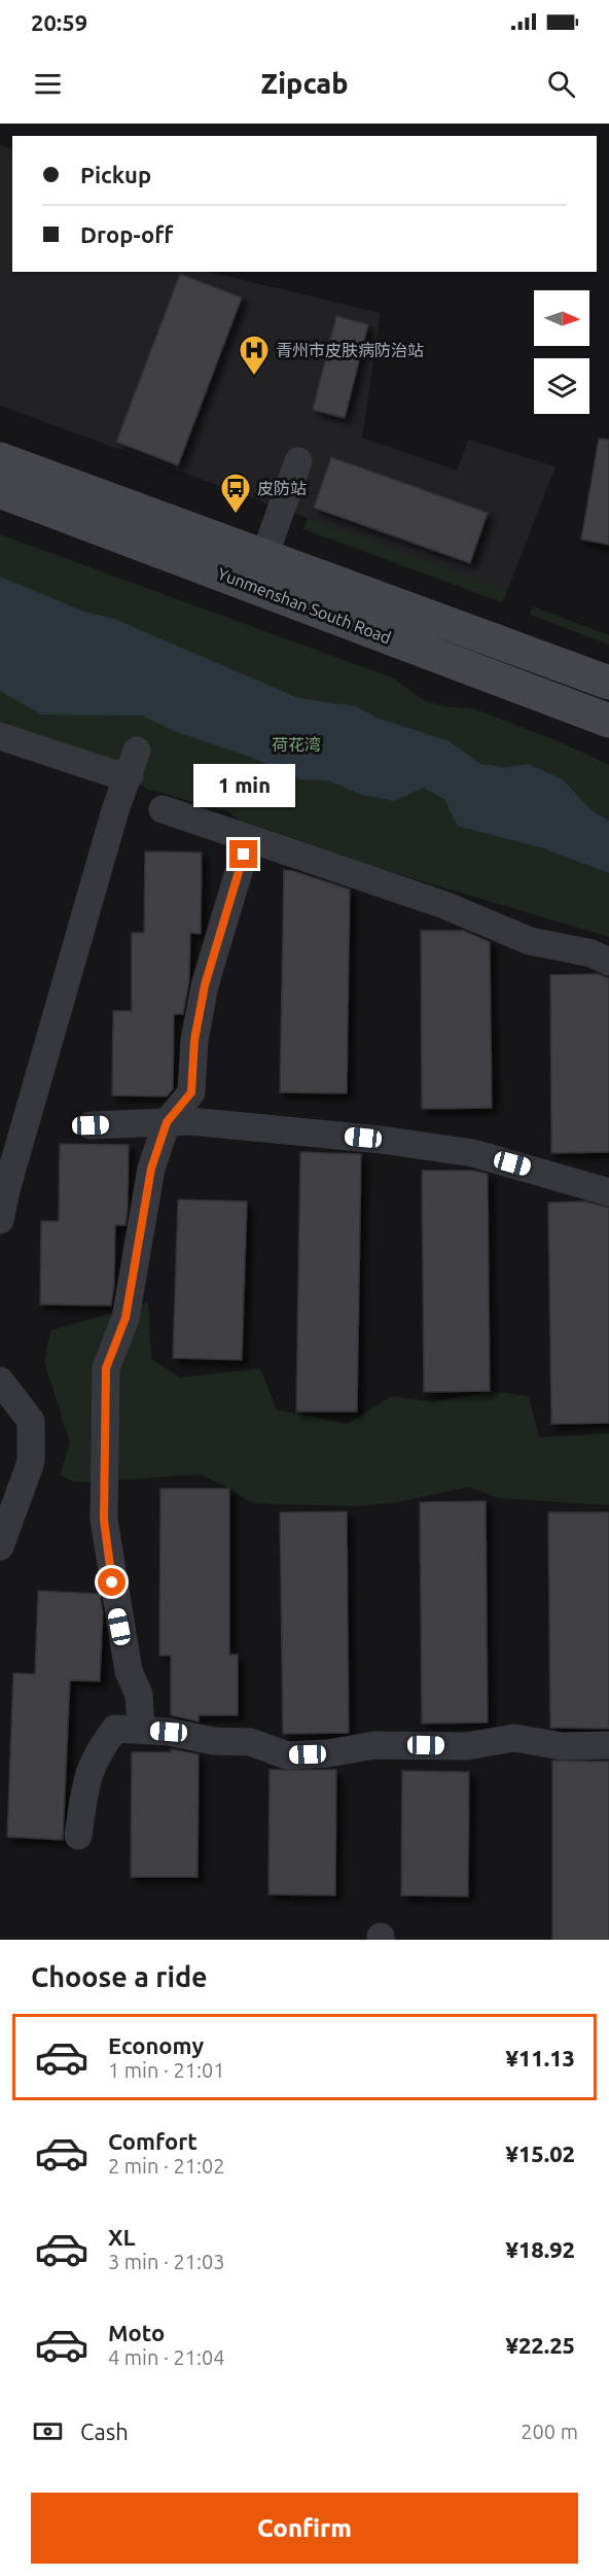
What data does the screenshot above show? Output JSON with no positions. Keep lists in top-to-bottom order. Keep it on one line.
{"streets":{"main road":["Yunmenshan South Road"]},"parks":["荷花湾"],"places":{"hospital":["青州市皮肤病防治站"],"bus stop":["皮防站"]},"north":"right","page":{"status":"20:59","header":"Zipcab","banner":["Pickup","Drop-off"],"bubble":"1 min","heading":"Choose a ride","list":[{"name":"Economy","note":"1 min · 21:01","value":"¥11.13"},{"name":"Comfort","note":"2 min · 21:02","value":"¥15.02"},{"name":"XL","note":"3 min · 21:03","value":"¥18.92"},{"name":"Moto","note":"4 min · 21:04","value":"¥22.25"}],"pay":["Cash","200 m"],"buttons":"Confirm"}}
